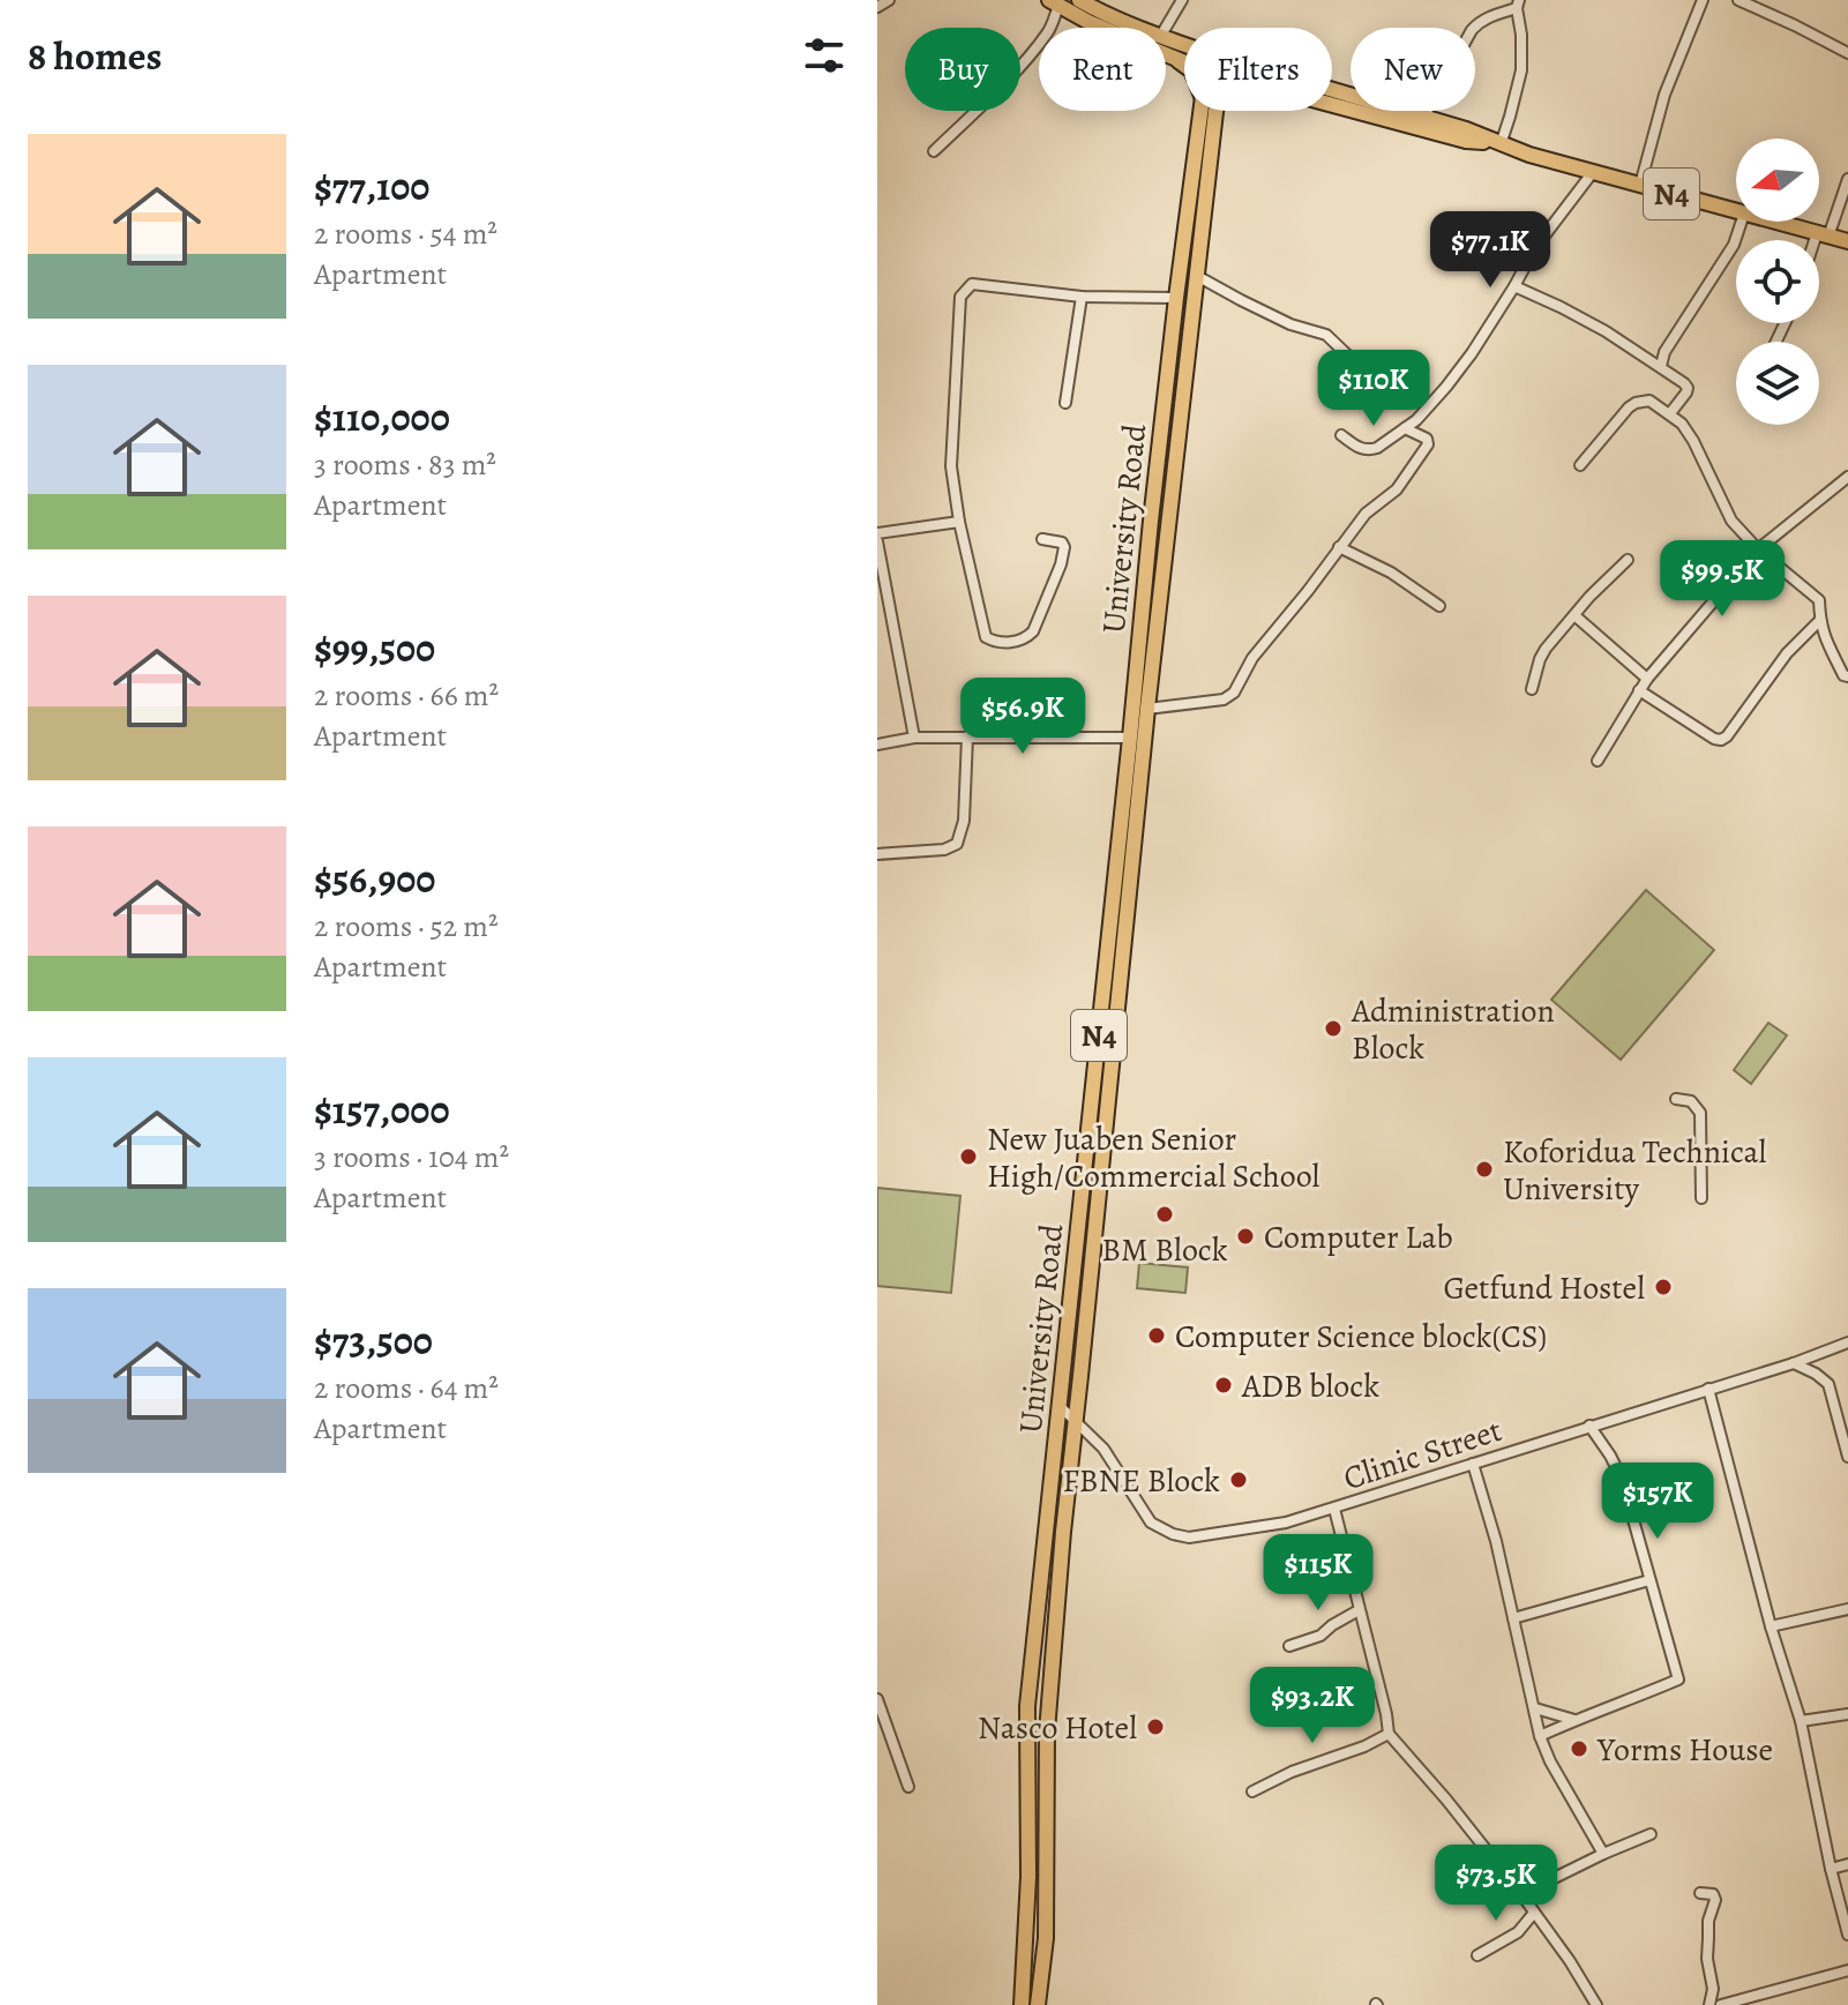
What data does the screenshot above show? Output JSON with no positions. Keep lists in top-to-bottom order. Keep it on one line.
{"streets":{"main road":["N4","University Road"],"street":["Clinic Street"]},"crossings":[["University Road","Clinic Street"]],"places":["Administration Block","New Juaben Senior High/Commercial School","Koforidua Technical University","BM Block","Computer Lab","Getfund Hostel","Computer Science block(CS)","ADB block","FBNE Block","Nasco Hotel","Yorms House"],"north":"left","page":{"heading":"8 homes","chip":["Buy","Rent","Filters","New"],"list":[{"name":"$77,100","note":"2 rooms · 54 m² · Apartment"},{"name":"$110,000","note":"3 rooms · 83 m² · Apartment"},{"name":"$99,500","note":"2 rooms · 66 m² · Apartment"},{"name":"$56,900","note":"2 rooms · 52 m² · Apartment"},{"name":"$157,000","note":"3 rooms · 104 m² · Apartment"},{"name":"$73,500","note":"2 rooms · 64 m² · Apartment"}],"price":["$77.1K","$110K","$99.5K","$56.9K","$157K","$115K","$93.2K","$73.5K"]}}
